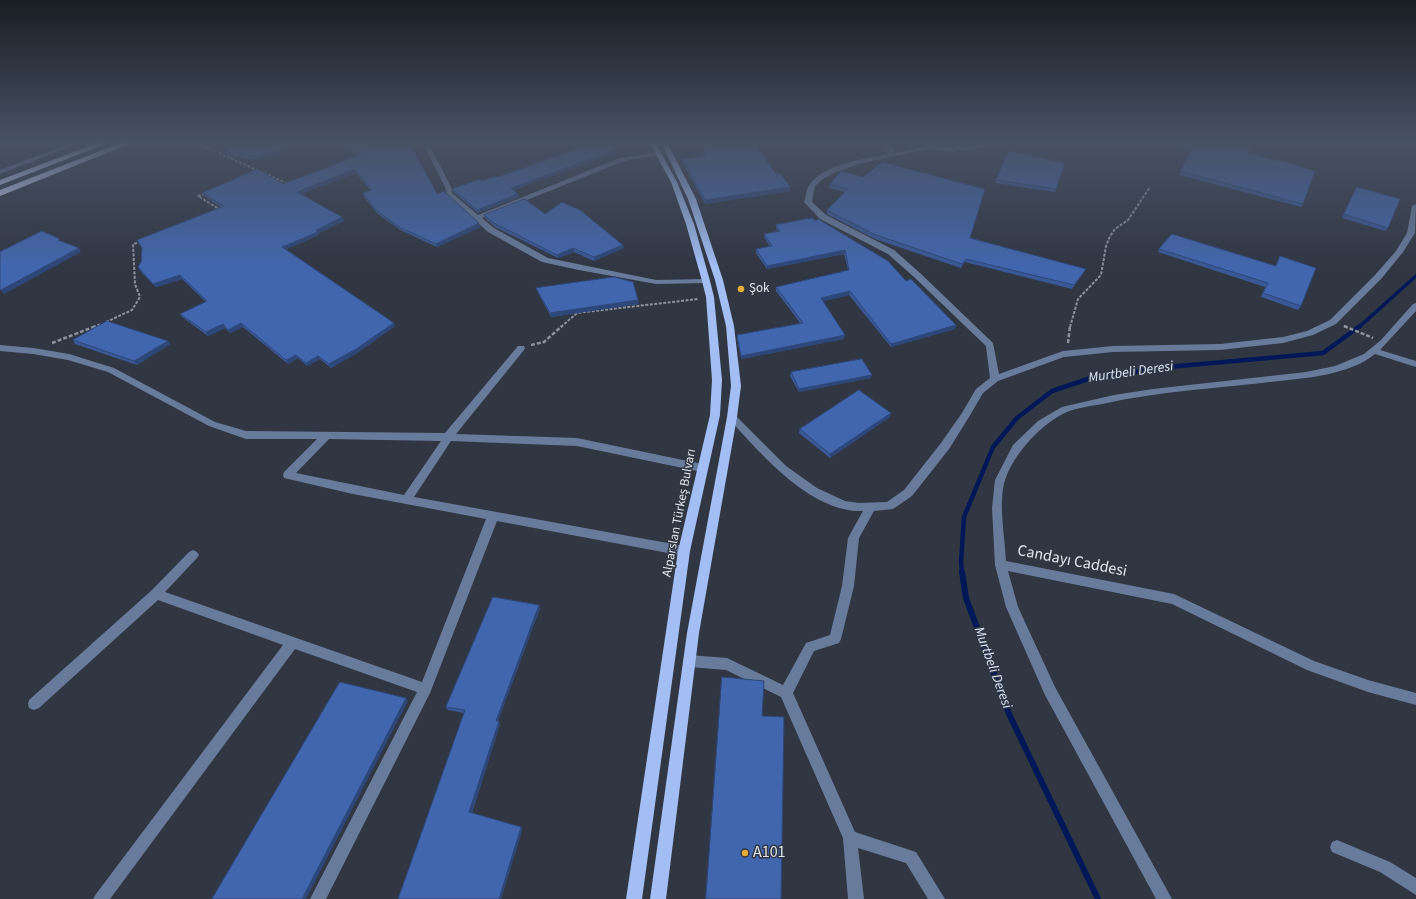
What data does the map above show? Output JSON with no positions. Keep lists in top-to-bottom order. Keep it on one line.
{"streets":{"main road":["Alparslan Türkeş Bulvarı"],"street":["Candayı Caddesi"]},"water":["Murtbeli Deresi"],"places":["Şok","A101"]}
